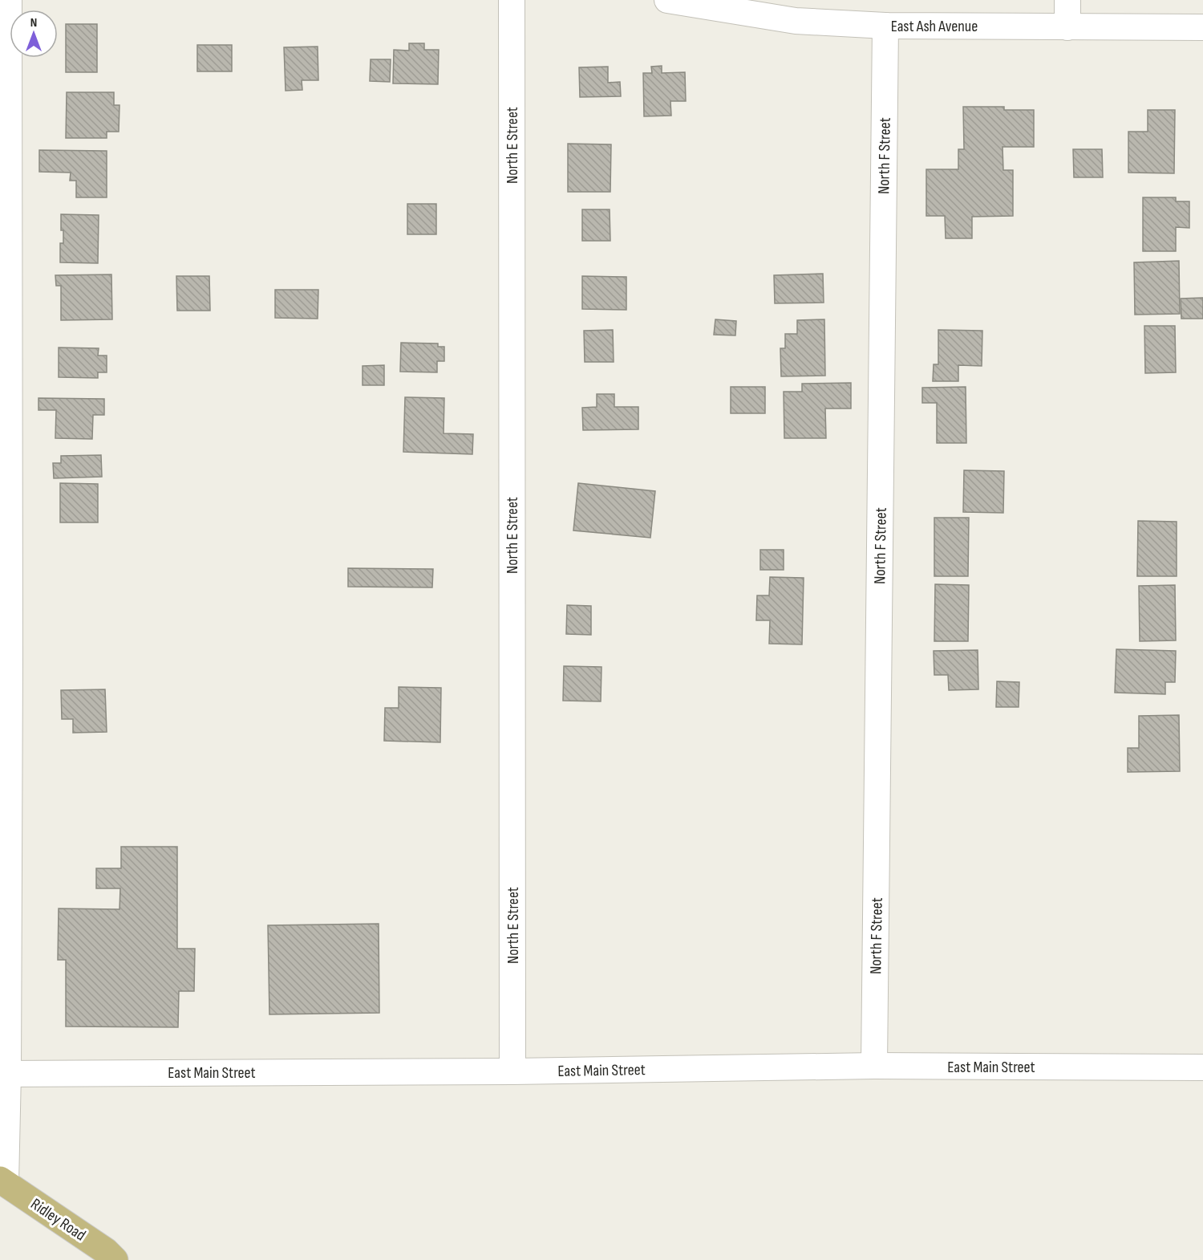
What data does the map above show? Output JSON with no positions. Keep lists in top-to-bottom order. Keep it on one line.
{"streets":{"main road":["Ridley Road"],"street":["East Ash Avenue","North E Street","North F Street","East Main Street"]},"crossings":[["East Ash Avenue","North F Street"],["North E Street","East Main Street"],["North F Street","East Main Street"]],"north":"top"}
